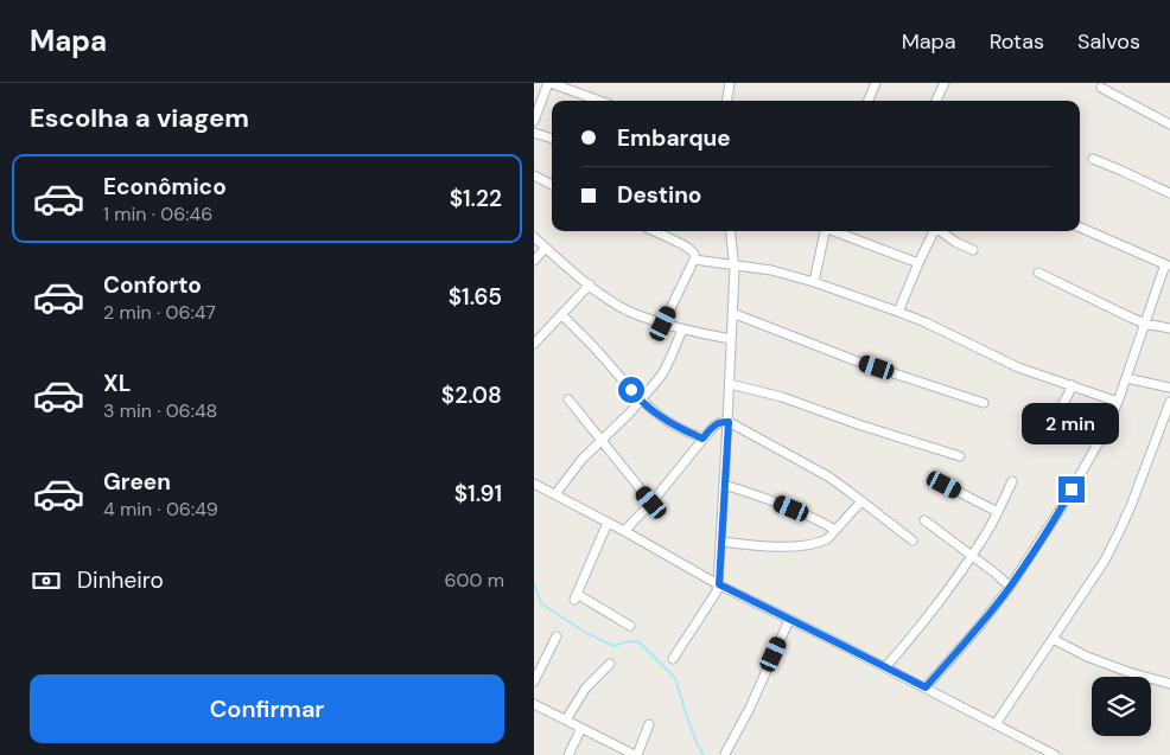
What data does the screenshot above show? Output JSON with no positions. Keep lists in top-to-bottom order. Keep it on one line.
{"page":{"header":"Mapa","nav":["Mapa","Rotas","Salvos"],"heading":"Escolha a viagem","banner":["Embarque","Destino"],"list":[{"name":"Econômico","note":"1 min · 06:46","value":"$1.22"},{"name":"Conforto","note":"2 min · 06:47","value":"$1.65"},{"name":"XL","note":"3 min · 06:48","value":"$2.08"},{"name":"Green","note":"4 min · 06:49","value":"$1.91"}],"bubble":"2 min","pay":["Dinheiro","600 m"],"buttons":"Confirmar"}}
